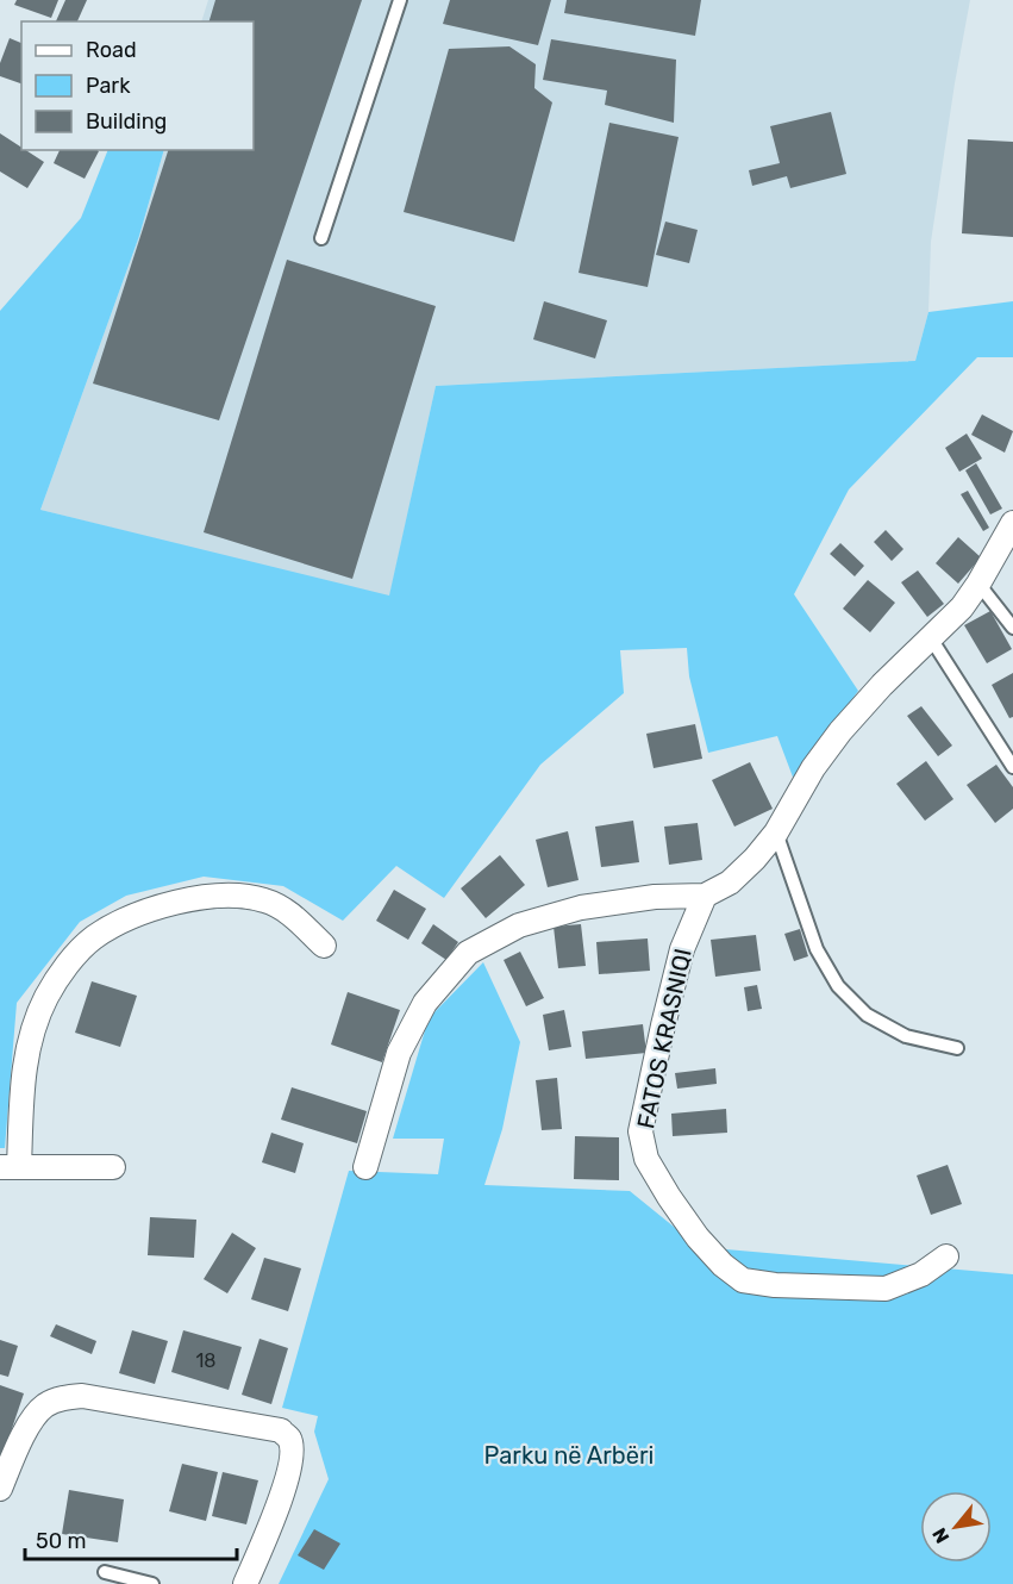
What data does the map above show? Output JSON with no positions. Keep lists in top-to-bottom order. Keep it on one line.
{"streets":{"street":["FATOS KRASNIQI"]},"parks":["Parku në Arbëri"],"house_numbers":["18"],"legend":["Road","Park","Building"],"scale_bar":"50 m","north":"bottom left"}
